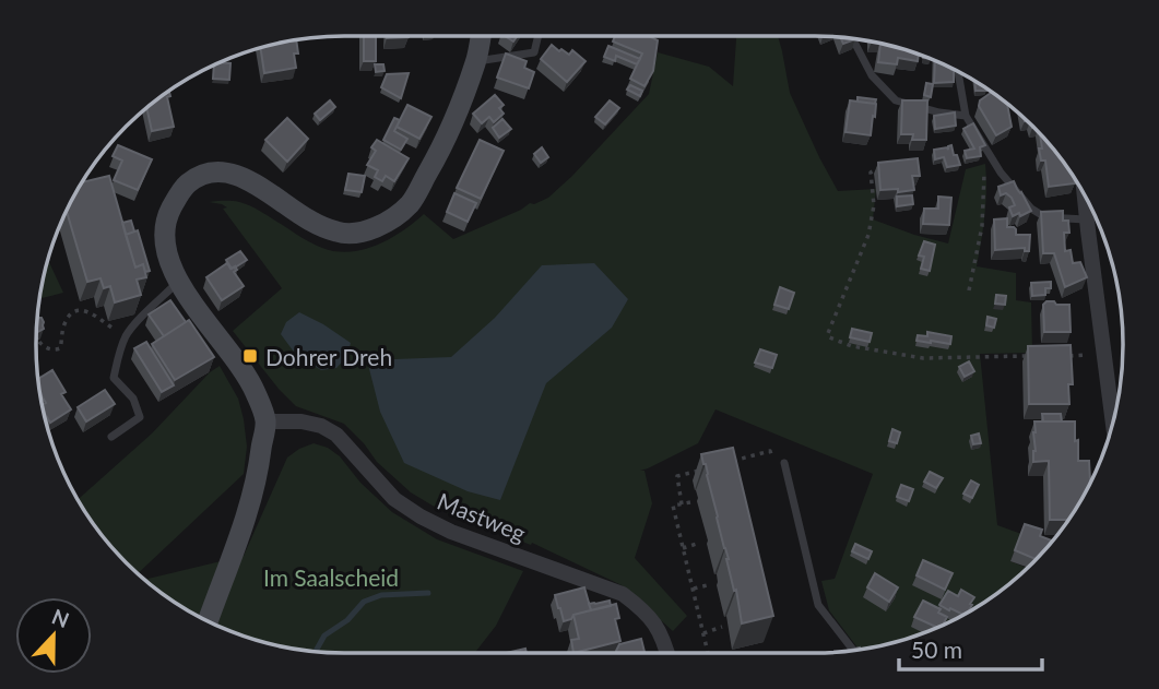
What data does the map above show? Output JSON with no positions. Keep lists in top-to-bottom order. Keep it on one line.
{"streets":{"street":["Mastweg"]},"parks":["Im Saalscheid"],"places":{"transit":["Dohrer Dreh"]},"scale_bar":"50 m","north":"top"}
